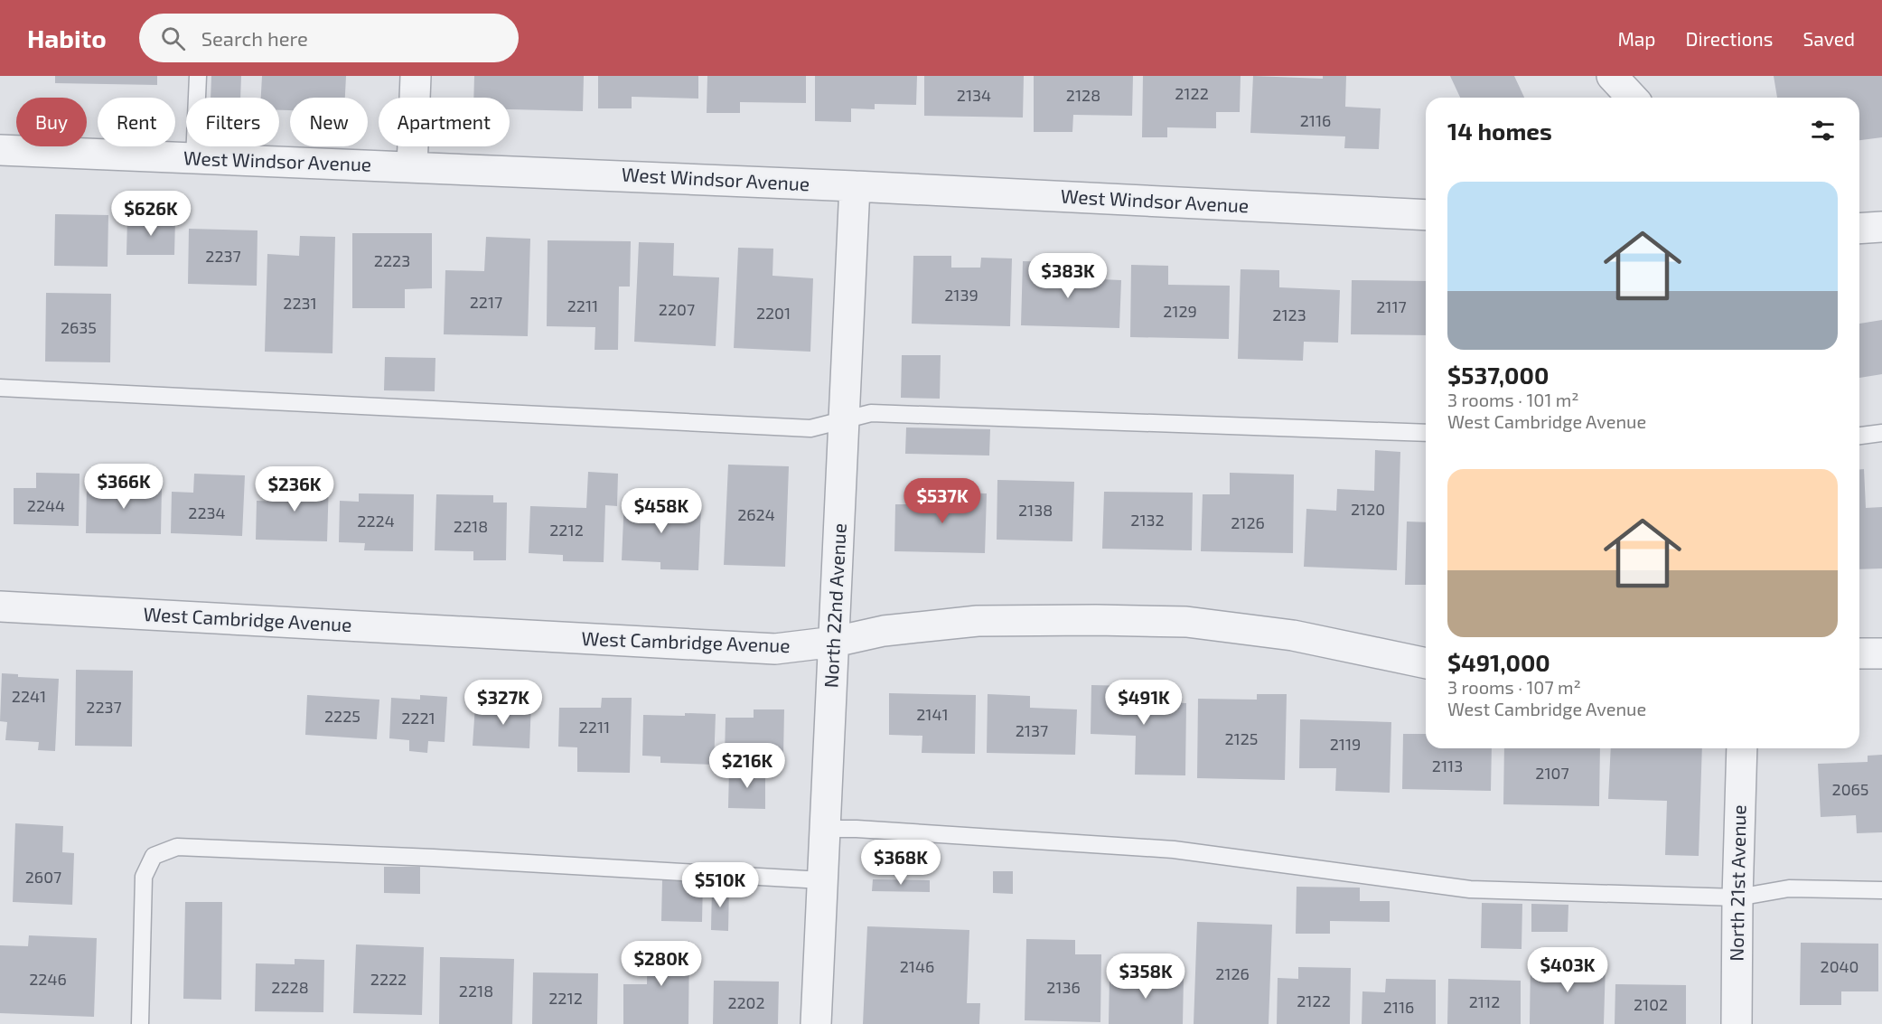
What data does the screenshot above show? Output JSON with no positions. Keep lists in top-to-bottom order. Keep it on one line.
{"streets":{"street":["West Windsor Avenue","North 22nd Avenue","West Cambridge Avenue","North 21st Avenue"]},"crossings":[["West Windsor Avenue","North 22nd Avenue"],["North 22nd Avenue","West Cambridge Avenue"]],"house_numbers":["2122","2134","2128","2116","2237","2223","2139","2217","2231","2211","2117","2207","2129","2201","2123","2635","2244","2120","2138","2234","2624","2132","2224","2126","2218","2212","2241","2237","2141","2225","2221","2211","2137","2125","2119","2113","2107","2065","2607","2146","2040","2126","2246","2222","2228","2136","2218","2212","2122","2112","2202","2102","2116"],"page":{"header":"Habito","search":"Search here","nav":["Map","Directions","Saved"],"chip":["Buy","Rent","Filters","New","Apartment"],"heading":"14 homes","list":[{"name":"$537,000","note":"3 rooms · 101 m² · West Cambridge Avenue"},{"name":"$491,000","note":"3 rooms · 107 m² · West Cambridge Avenue"}],"price":["$626K","$383K","$366K","$236K","$537K","$458K","$327K","$491K","$216K","$368K","$510K","$280K","$403K","$358K"]}}
